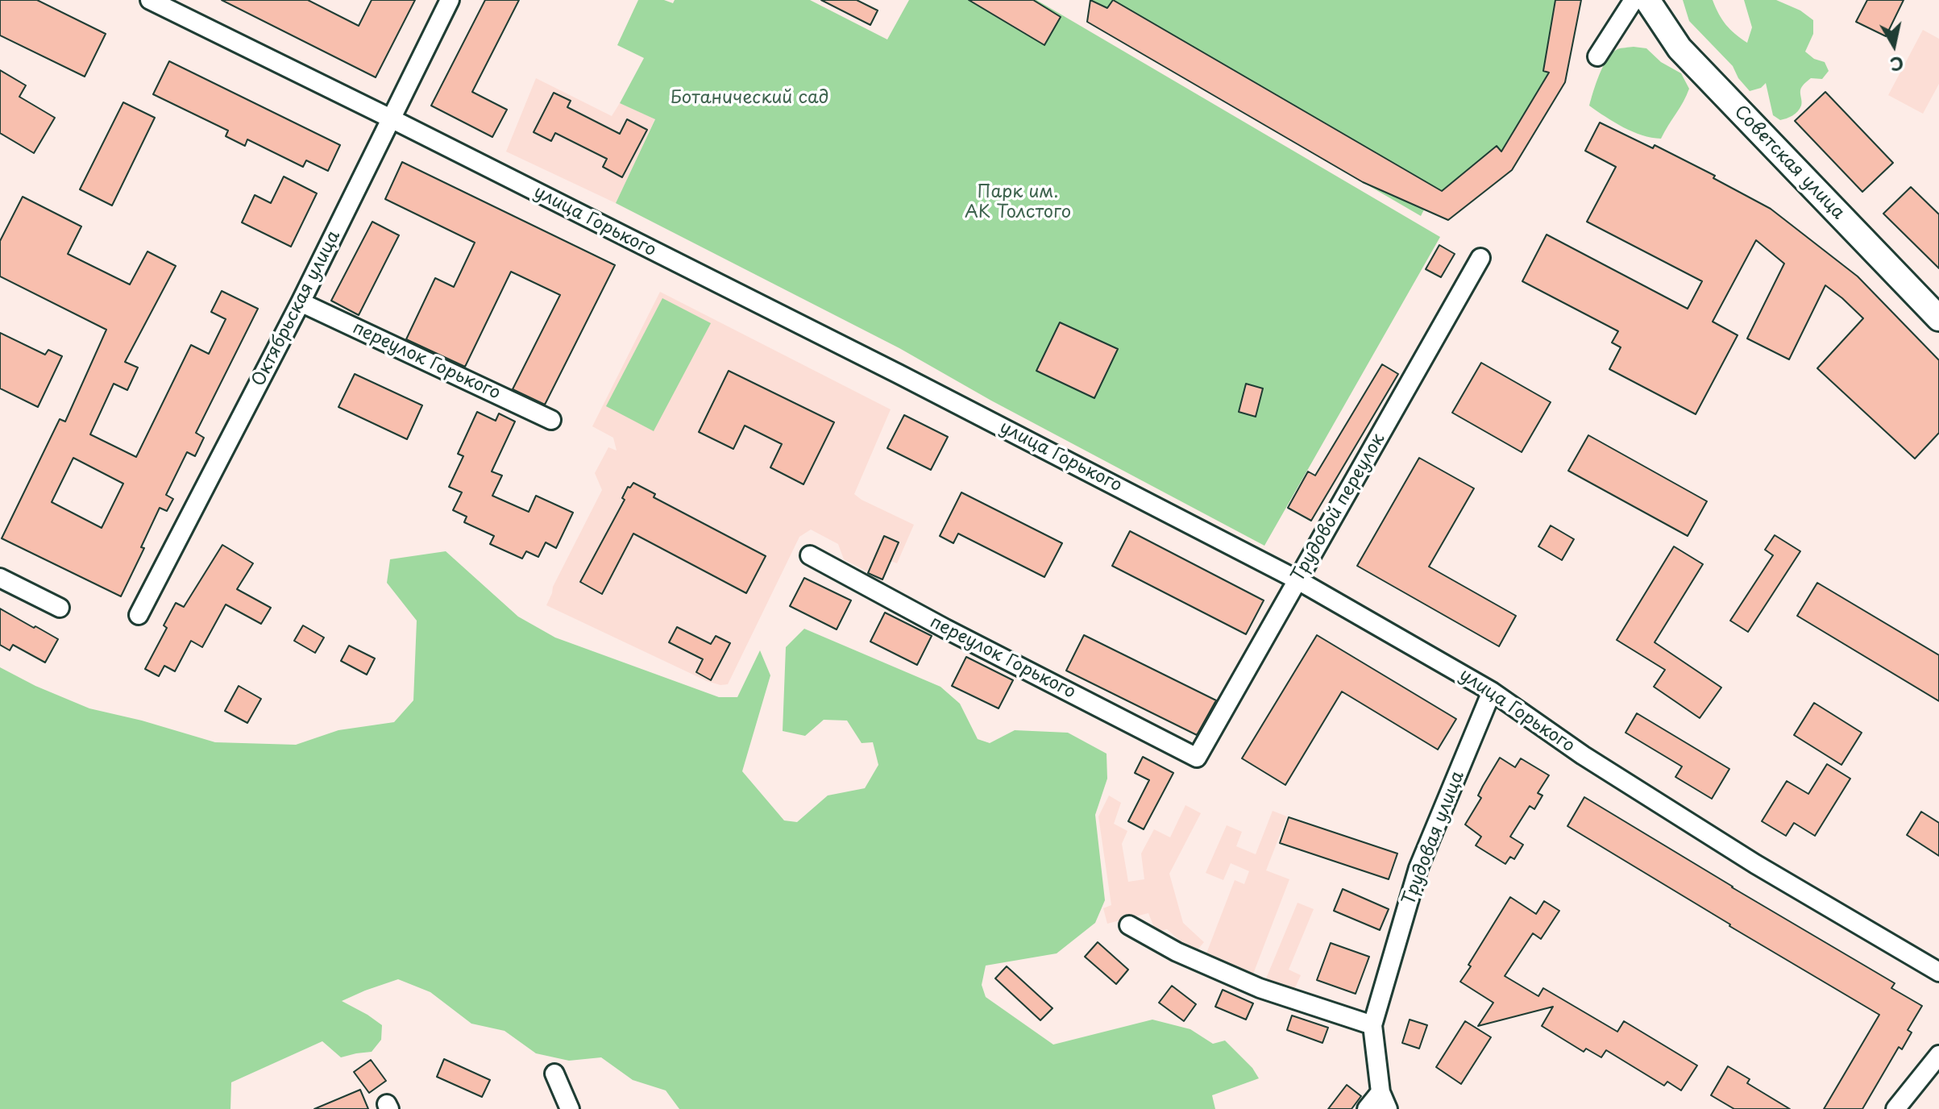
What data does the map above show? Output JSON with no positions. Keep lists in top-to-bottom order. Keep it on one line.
{"streets":{"main road":["Советская улица"],"street":["улица Горького","Октябрьская улица","переулок Горького","Трудовой переулок","Трудовая улица"]},"crossings":[["улица Горького","Октябрьская улица"],["улица Горького","Трудовой переулок"],["улица Горького","Трудовая улица"],["Октябрьская улица","переулок Горького"],["переулок Горького","Трудовой переулок"]],"parks":["Ботанический сад","Парк им. АК Толстого"],"north":"bottom"}
